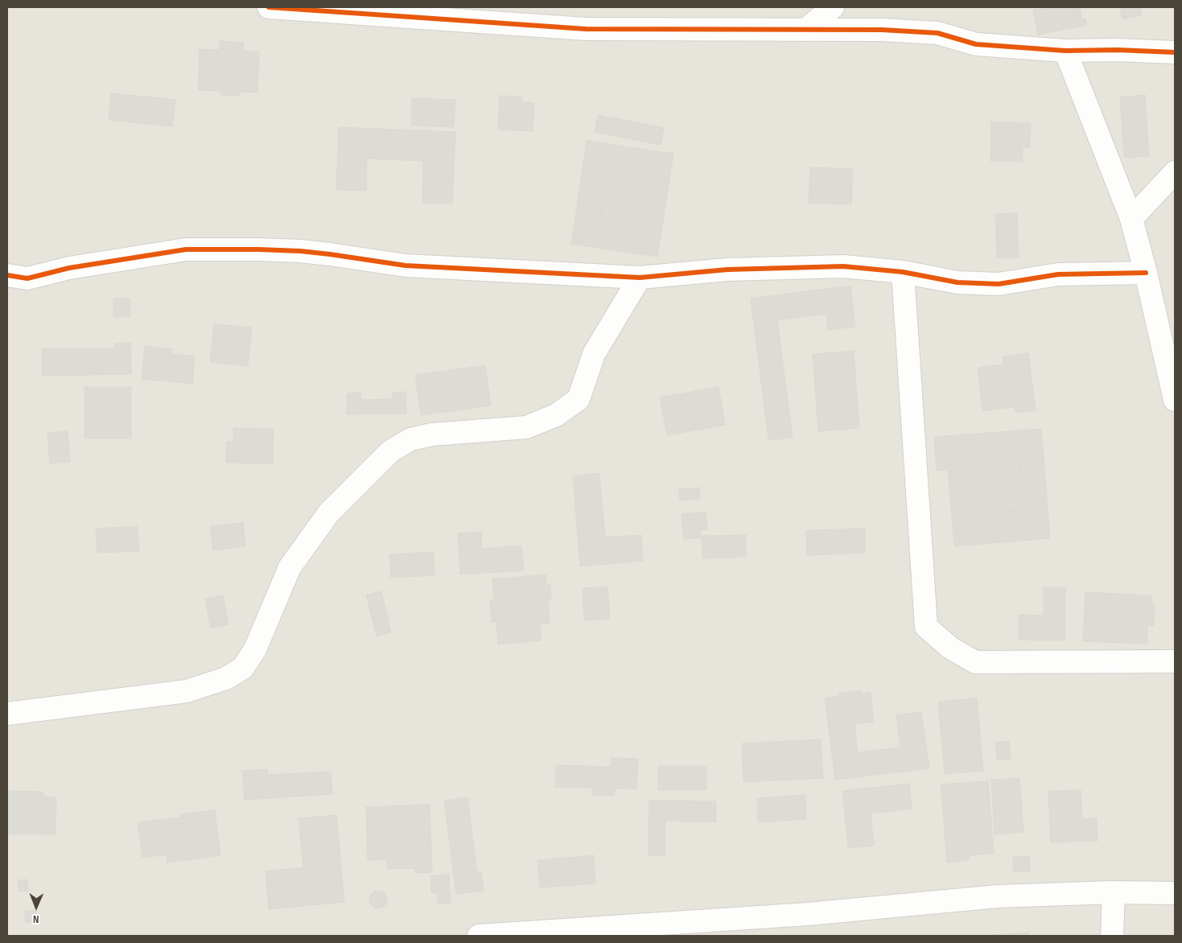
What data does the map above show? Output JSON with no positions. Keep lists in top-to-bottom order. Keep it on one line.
{"north":"bottom"}
